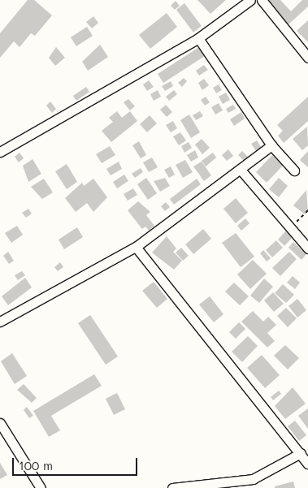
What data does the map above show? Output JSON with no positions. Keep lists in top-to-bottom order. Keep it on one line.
{"scale_bar":"100 m"}
